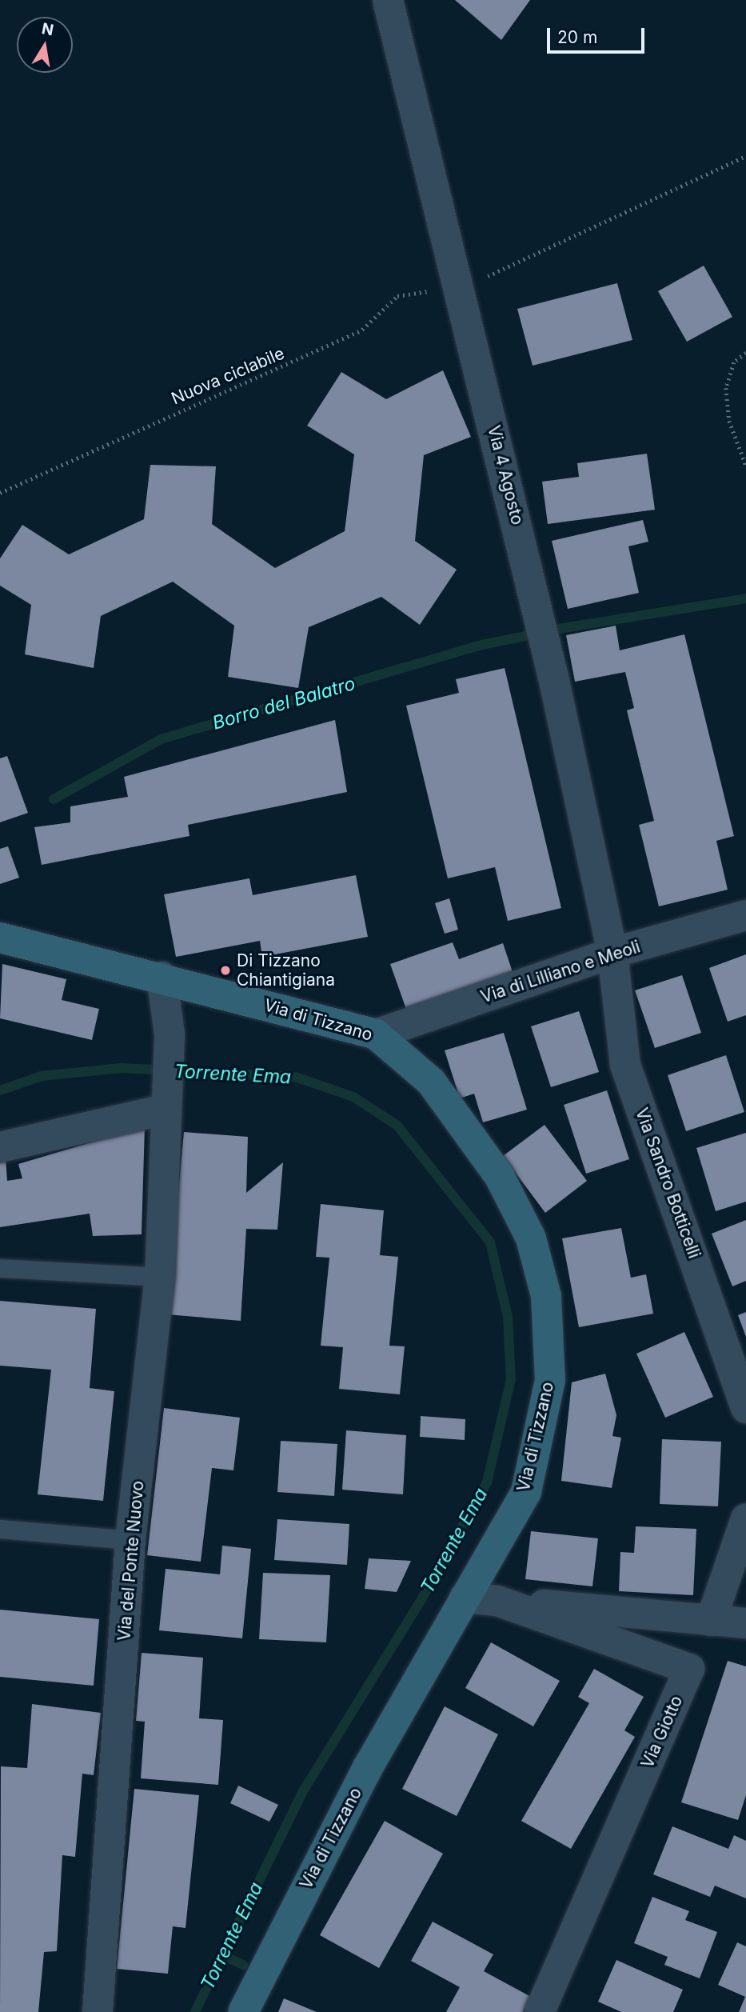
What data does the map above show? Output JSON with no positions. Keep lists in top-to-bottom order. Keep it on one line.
{"streets":{"street":["Via 4 Agosto","Via di Lilliano e Meoli","Via di Tizzano","Via Sandro Botticelli","Via del Ponte Nuovo","Via Giotto"],"path":["Nuova ciclabile"]},"crossings":[["Nuova ciclabile","Via 4 Agosto"],["Via 4 Agosto","Via di Lilliano e Meoli"],["Via 4 Agosto","Via Sandro Botticelli"],["Via di Lilliano e Meoli","Via di Tizzano"],["Via di Lilliano e Meoli","Via Sandro Botticelli"],["Via di Tizzano","Via del Ponte Nuovo"],["Via di Tizzano","Via Giotto"]],"water":["Borro del Balatro","Torrente Ema"],"places":["Di Tizzano Chiantigiana"],"scale_bar":"20 m","north":"top"}
